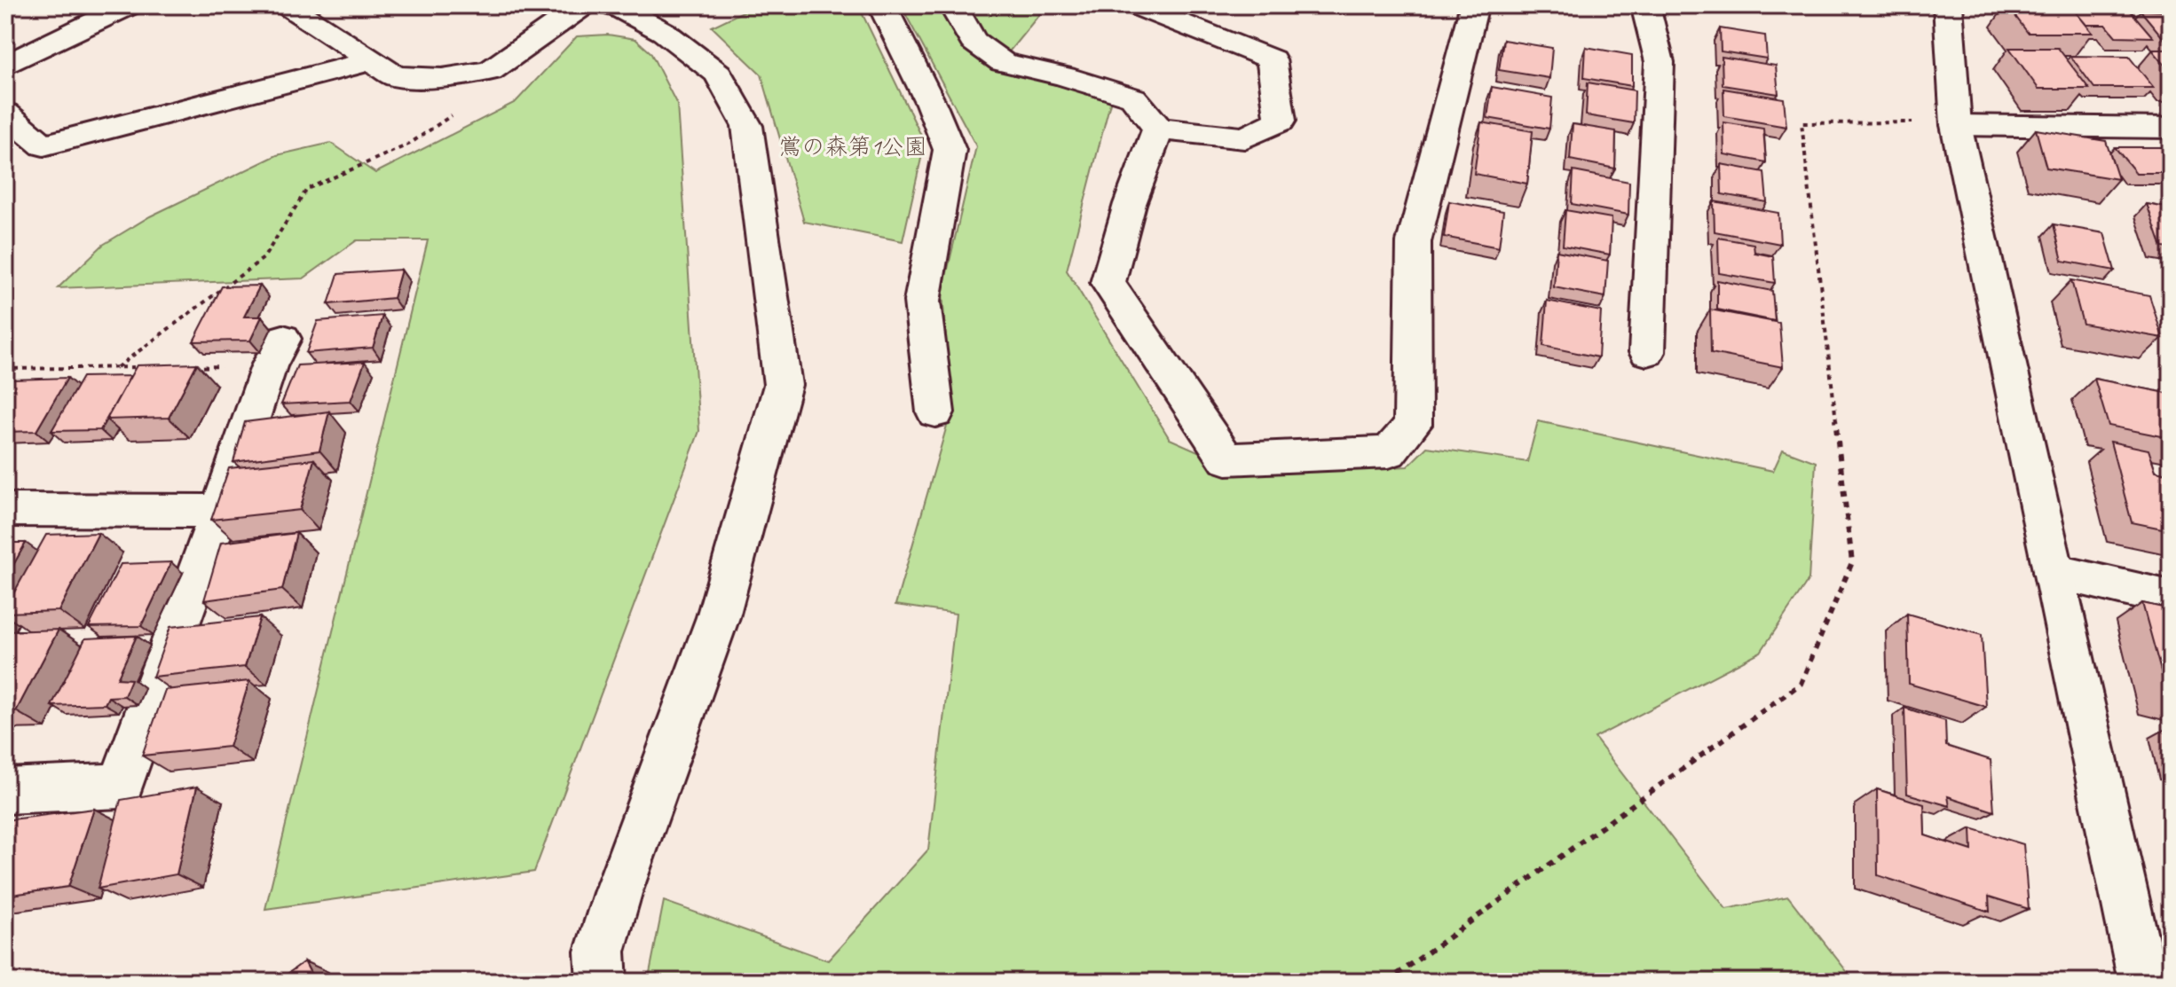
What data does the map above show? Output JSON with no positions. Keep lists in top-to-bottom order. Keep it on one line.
{"parks":["鴬の森第1公園"]}
